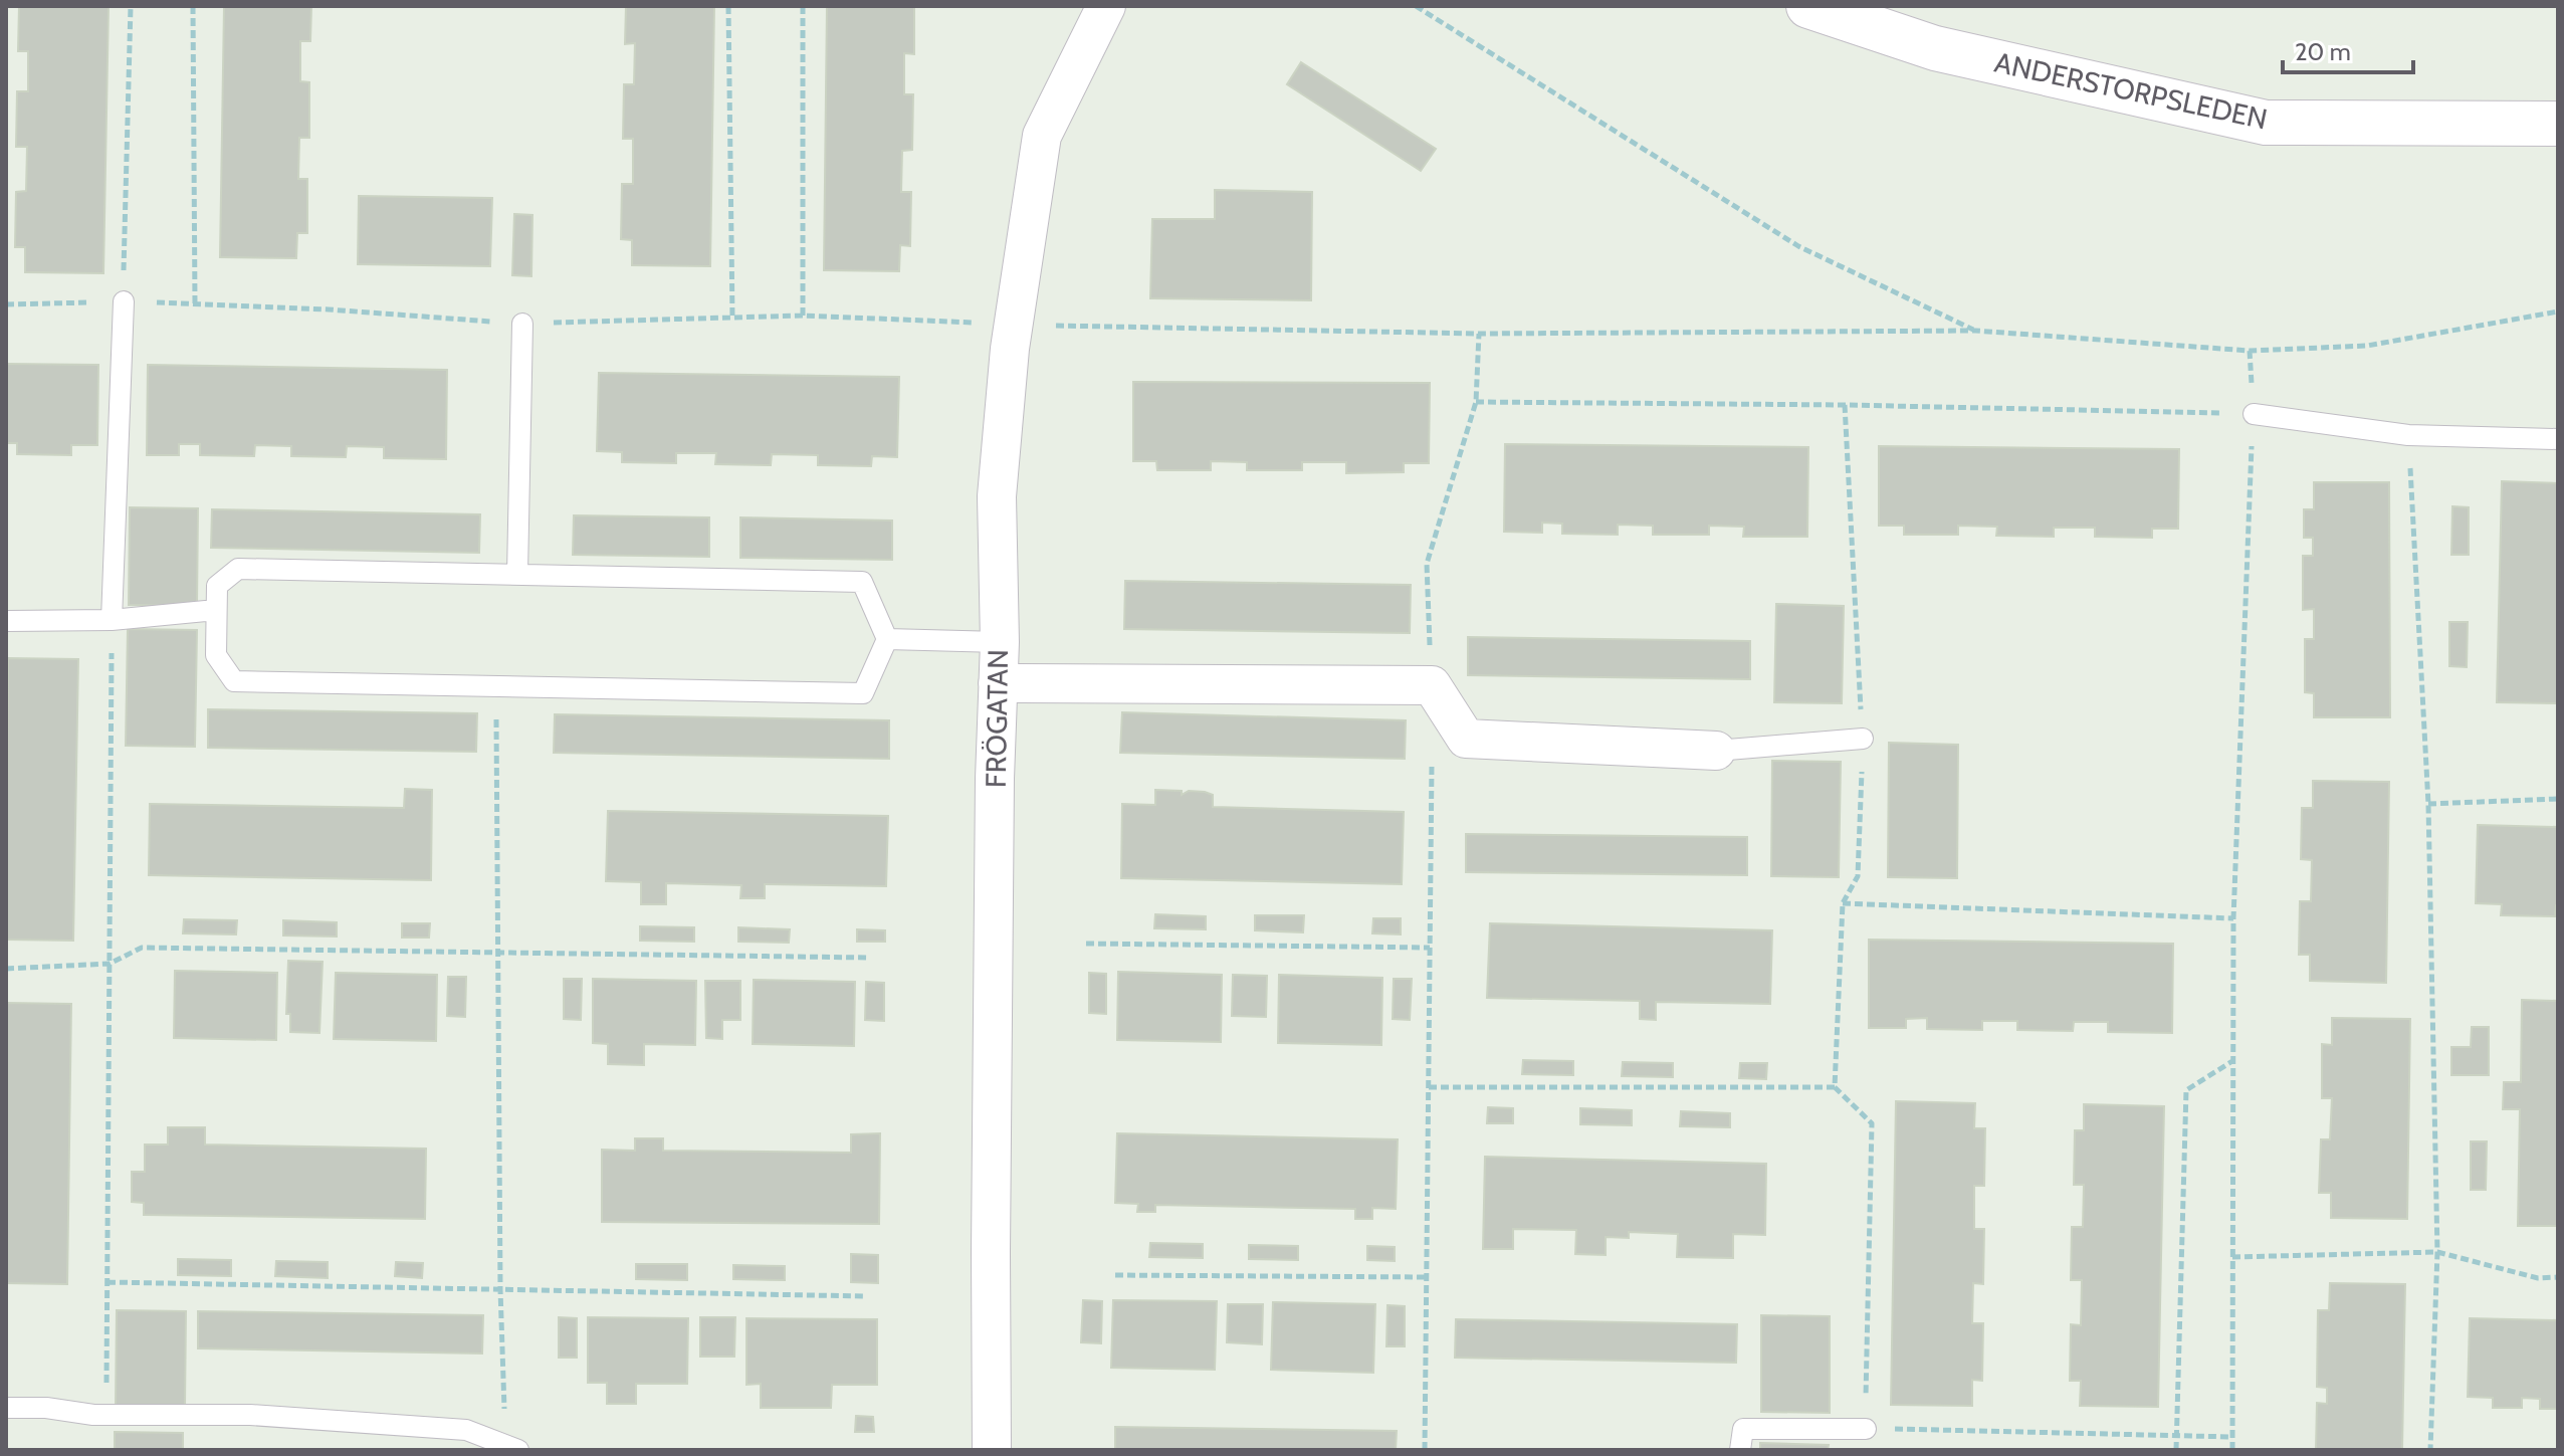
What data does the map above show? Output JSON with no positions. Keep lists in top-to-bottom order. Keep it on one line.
{"streets":{"main road":["ANDERSTORPSLEDEN"],"street":["FRÖGATAN"]},"scale_bar":"20 m"}
